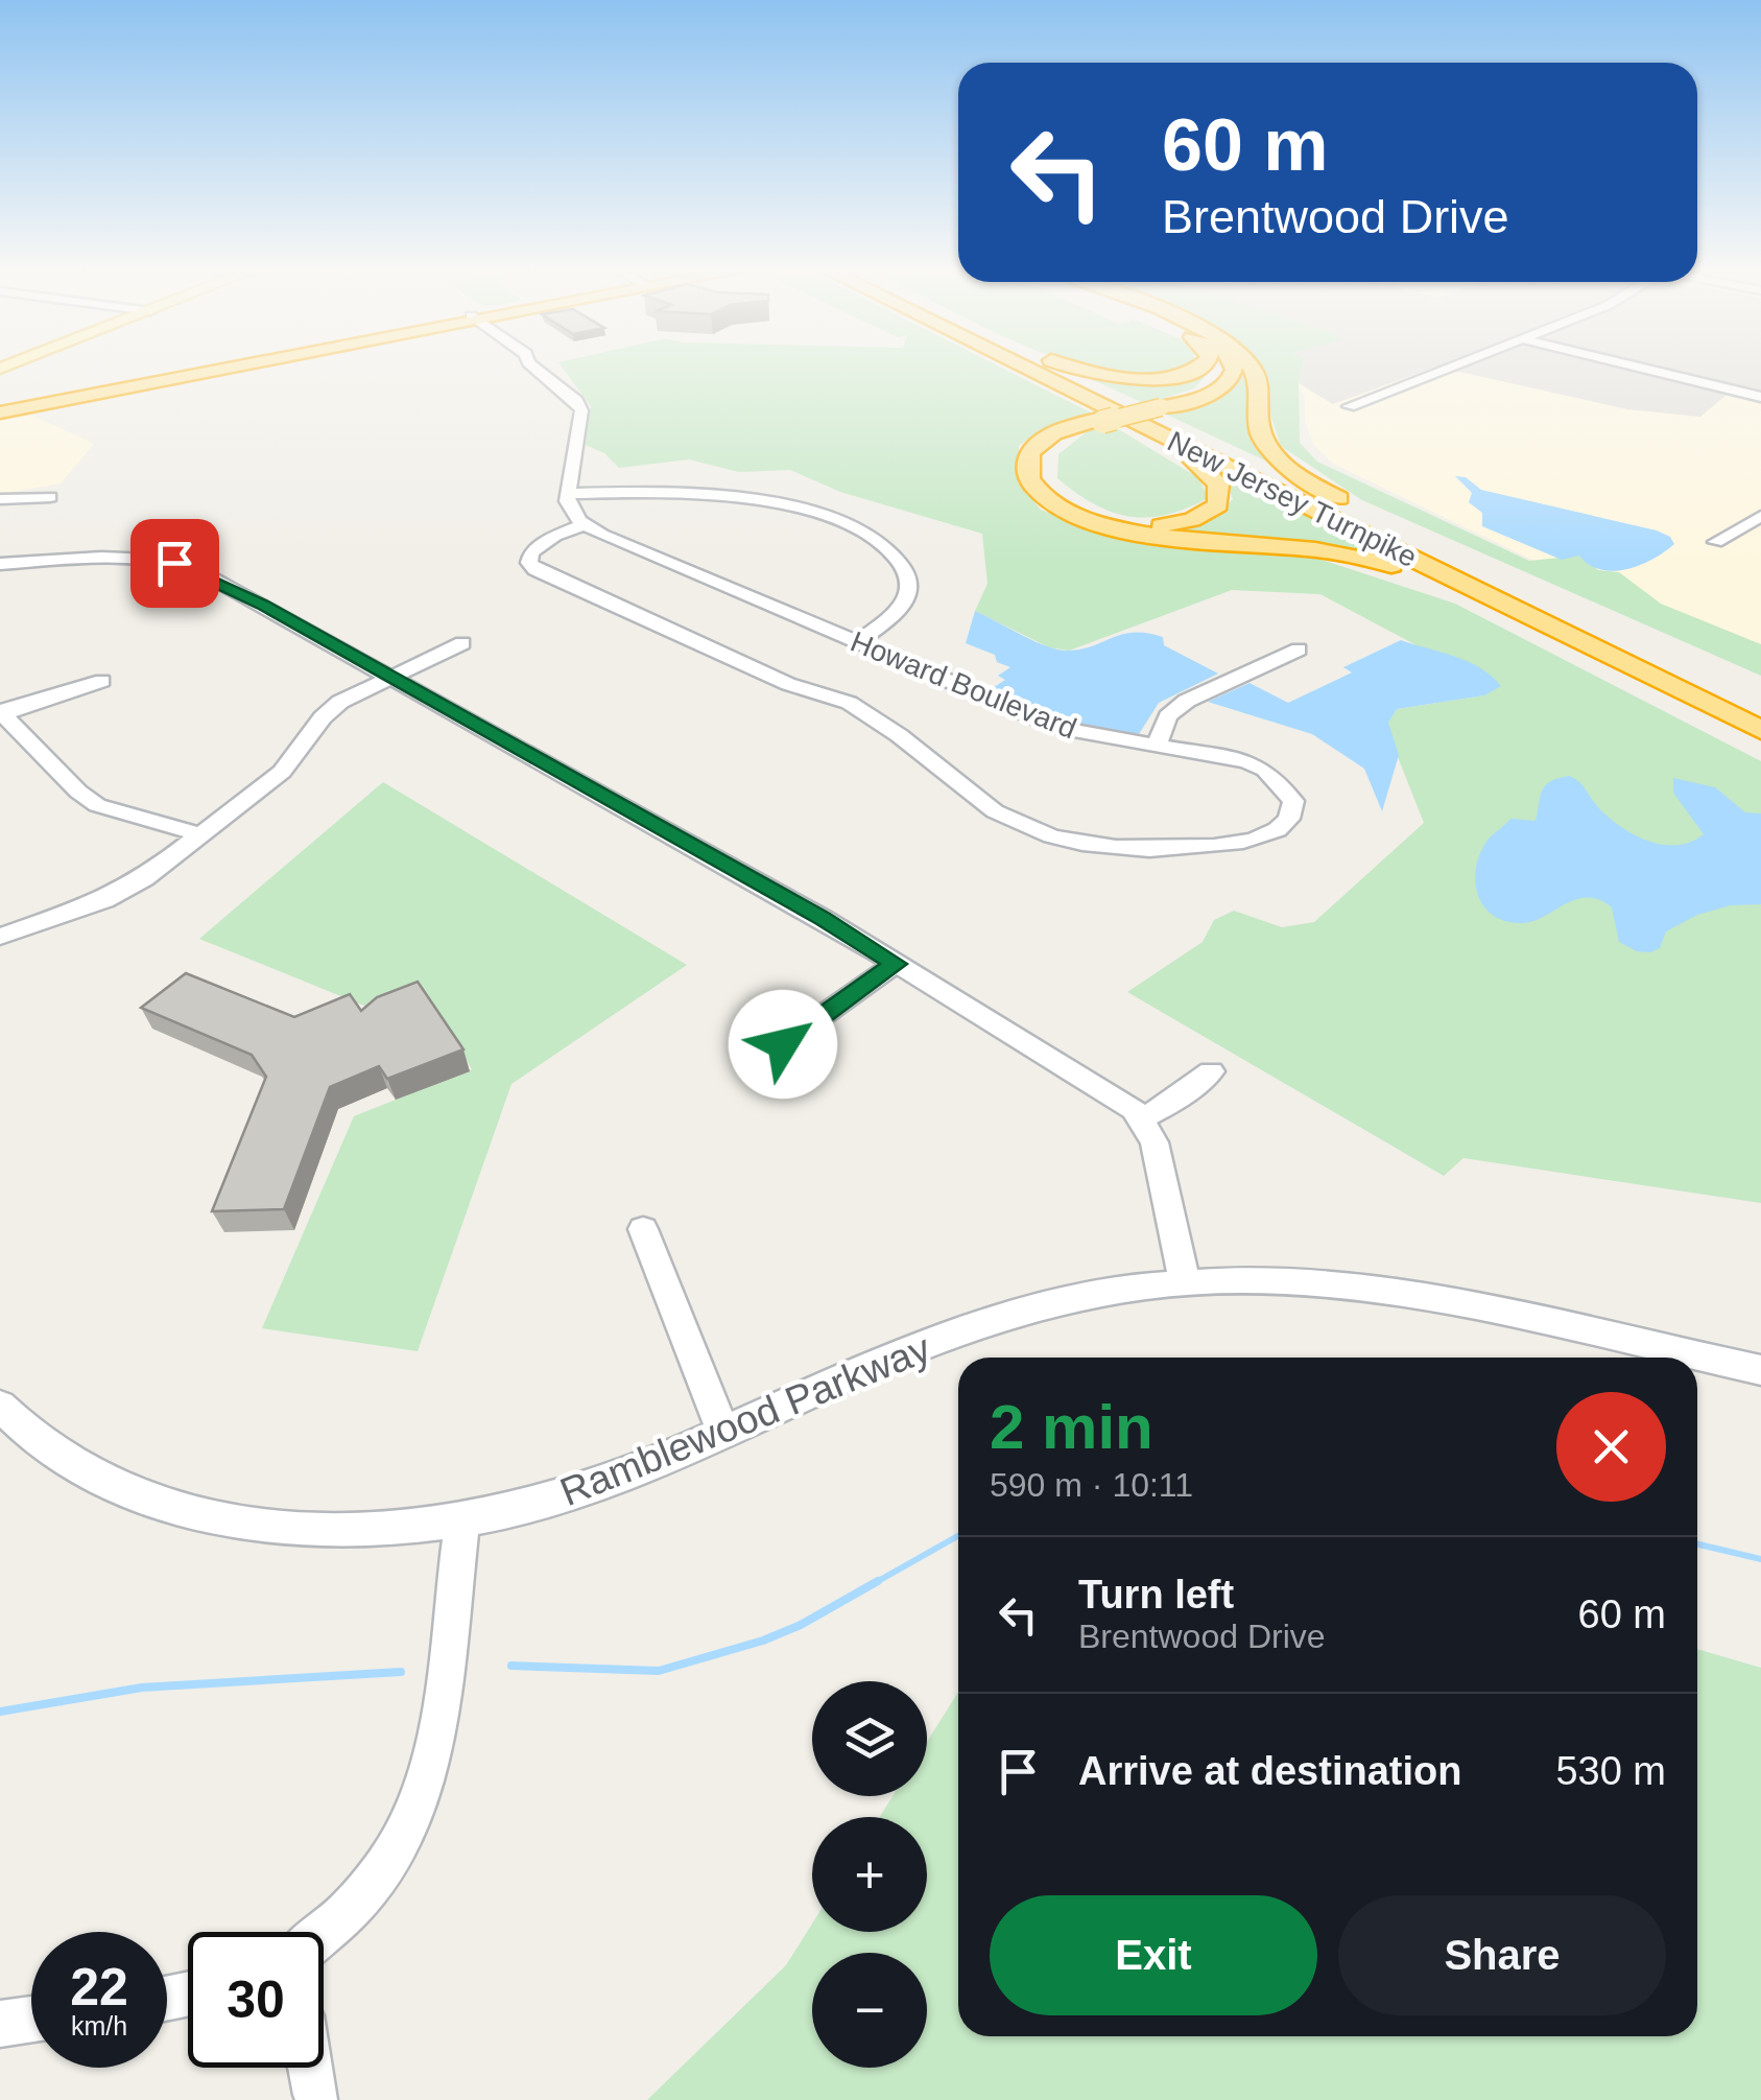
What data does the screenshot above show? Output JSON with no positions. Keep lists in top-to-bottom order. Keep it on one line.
{"streets":{"highway":["New Jersey Turnpike"],"street":["Howard Boulevard","Ramblewood Parkway"]},"page":{"turn":["60 m","Brentwood Drive"],"heading":["2 min","590 m · 10:11"],"list":[{"name":"Turn left","note":"Brentwood Drive","value":"60 m"},{"name":"Arrive at destination","value":"530 m"}],"map_buttons":["+","−"],"buttons":["Exit","Share"],"speed":"22 km/h","limit":"30"}}
